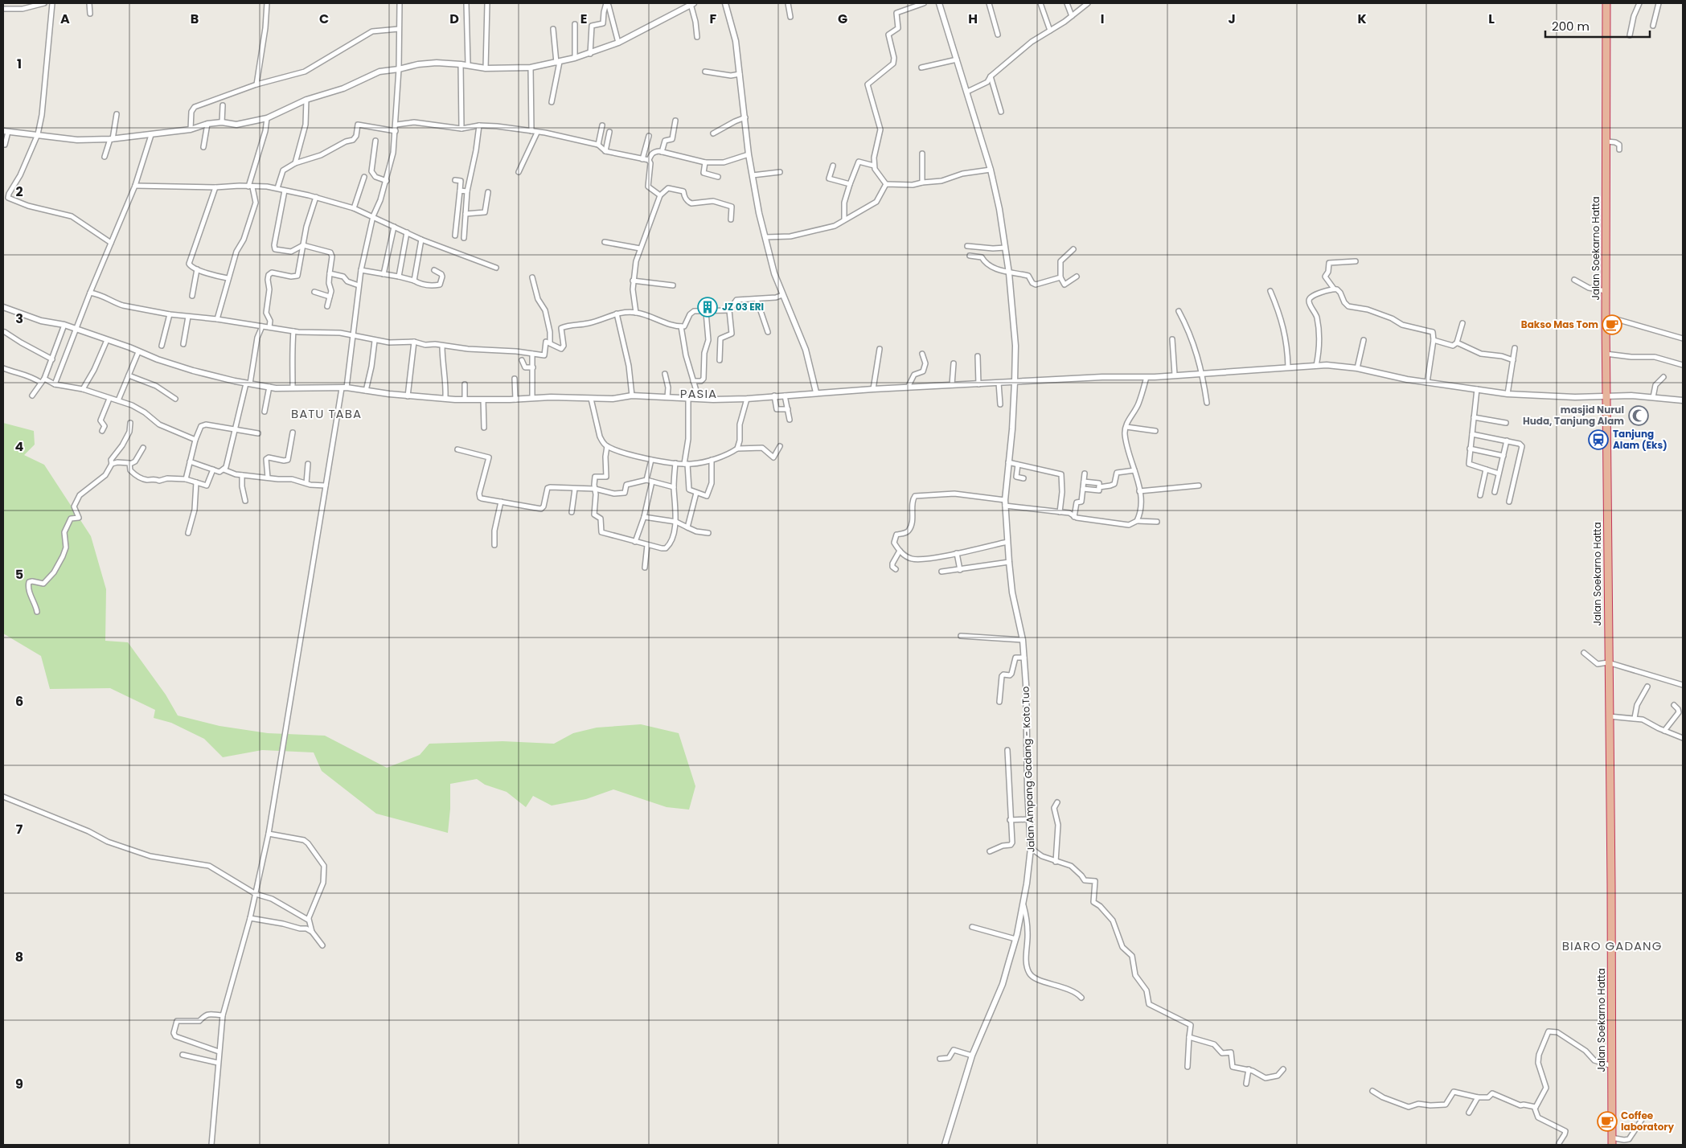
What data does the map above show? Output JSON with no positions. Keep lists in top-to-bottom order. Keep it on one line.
{"streets":{"highway":["Jalan Soekarno Hatta"],"street":["Jalan Ampang Gadang - Koto Tuo"]},"districts":["PASIA","BATU TABA","BIARO GADANG"],"places":{"building":["JZ 03 ERI"],"cafe":["Bakso Mas Tom","Coffee laboratory"],"mosque":["masjid Nurul Huda, Tanjung Alam"],"station":["Tanjung Alam (Eks)"]},"scale_bar":"200 m","grid":{"columns":["A","B","C","D","E","F","G","H","I","J","K","L"],"rows":["1","2","3","4","5","6","7","8","9"]}}
